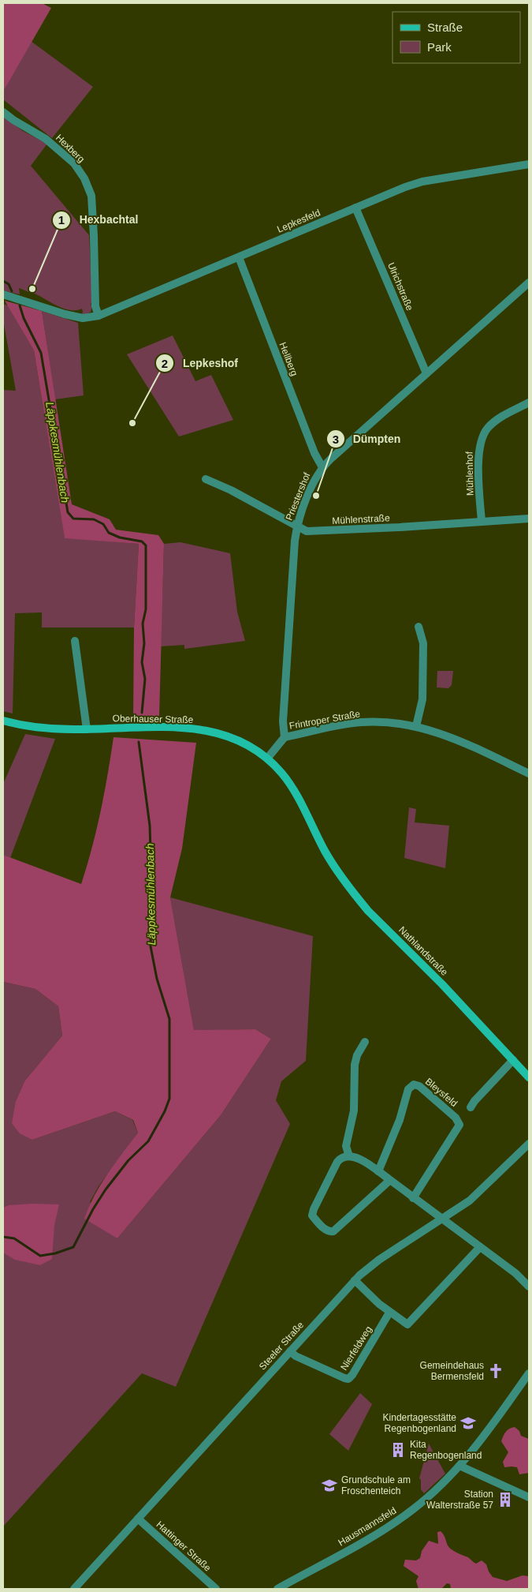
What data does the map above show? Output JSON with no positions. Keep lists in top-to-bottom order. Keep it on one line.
{"streets":{"street":["Hexberg","Lepkesfeld","Ulrichstraße","Hellberg","Mühlenhof","Priestershof","Mühlenstraße","Oberhauser Straße","Frintroper Straße","Nathlandstraße","Bleysfeld","Steeler Straße","Nierfeldweg","Hausmannsfeld","Hattinger Straße"]},"crossings":[["Hexberg","Lepkesfeld"],["Lepkesfeld","Ulrichstraße"],["Lepkesfeld","Hellberg"],["Ulrichstraße","Priestershof"],["Hellberg","Priestershof"],["Mühlenhof","Mühlenstraße"],["Priestershof","Mühlenstraße"],["Priestershof","Frintroper Straße"],["Oberhauser Straße","Nathlandstraße"],["Steeler Straße","Nierfeldweg"],["Steeler Straße","Hattinger Straße"]],"water":["Läppkesmühlenbach"],"places":{"other":["Hexbachtal","Lepkeshof","Dümpten"],"church":["Gemeindehaus Bermensfeld"],"school or university":["Kindertagesstätte Regenbogenland","Grundschule am Froschenteich"],"building":["Kita Regenbogenland","Station Walterstraße 57"]},"legend":["Straße","Park"]}
